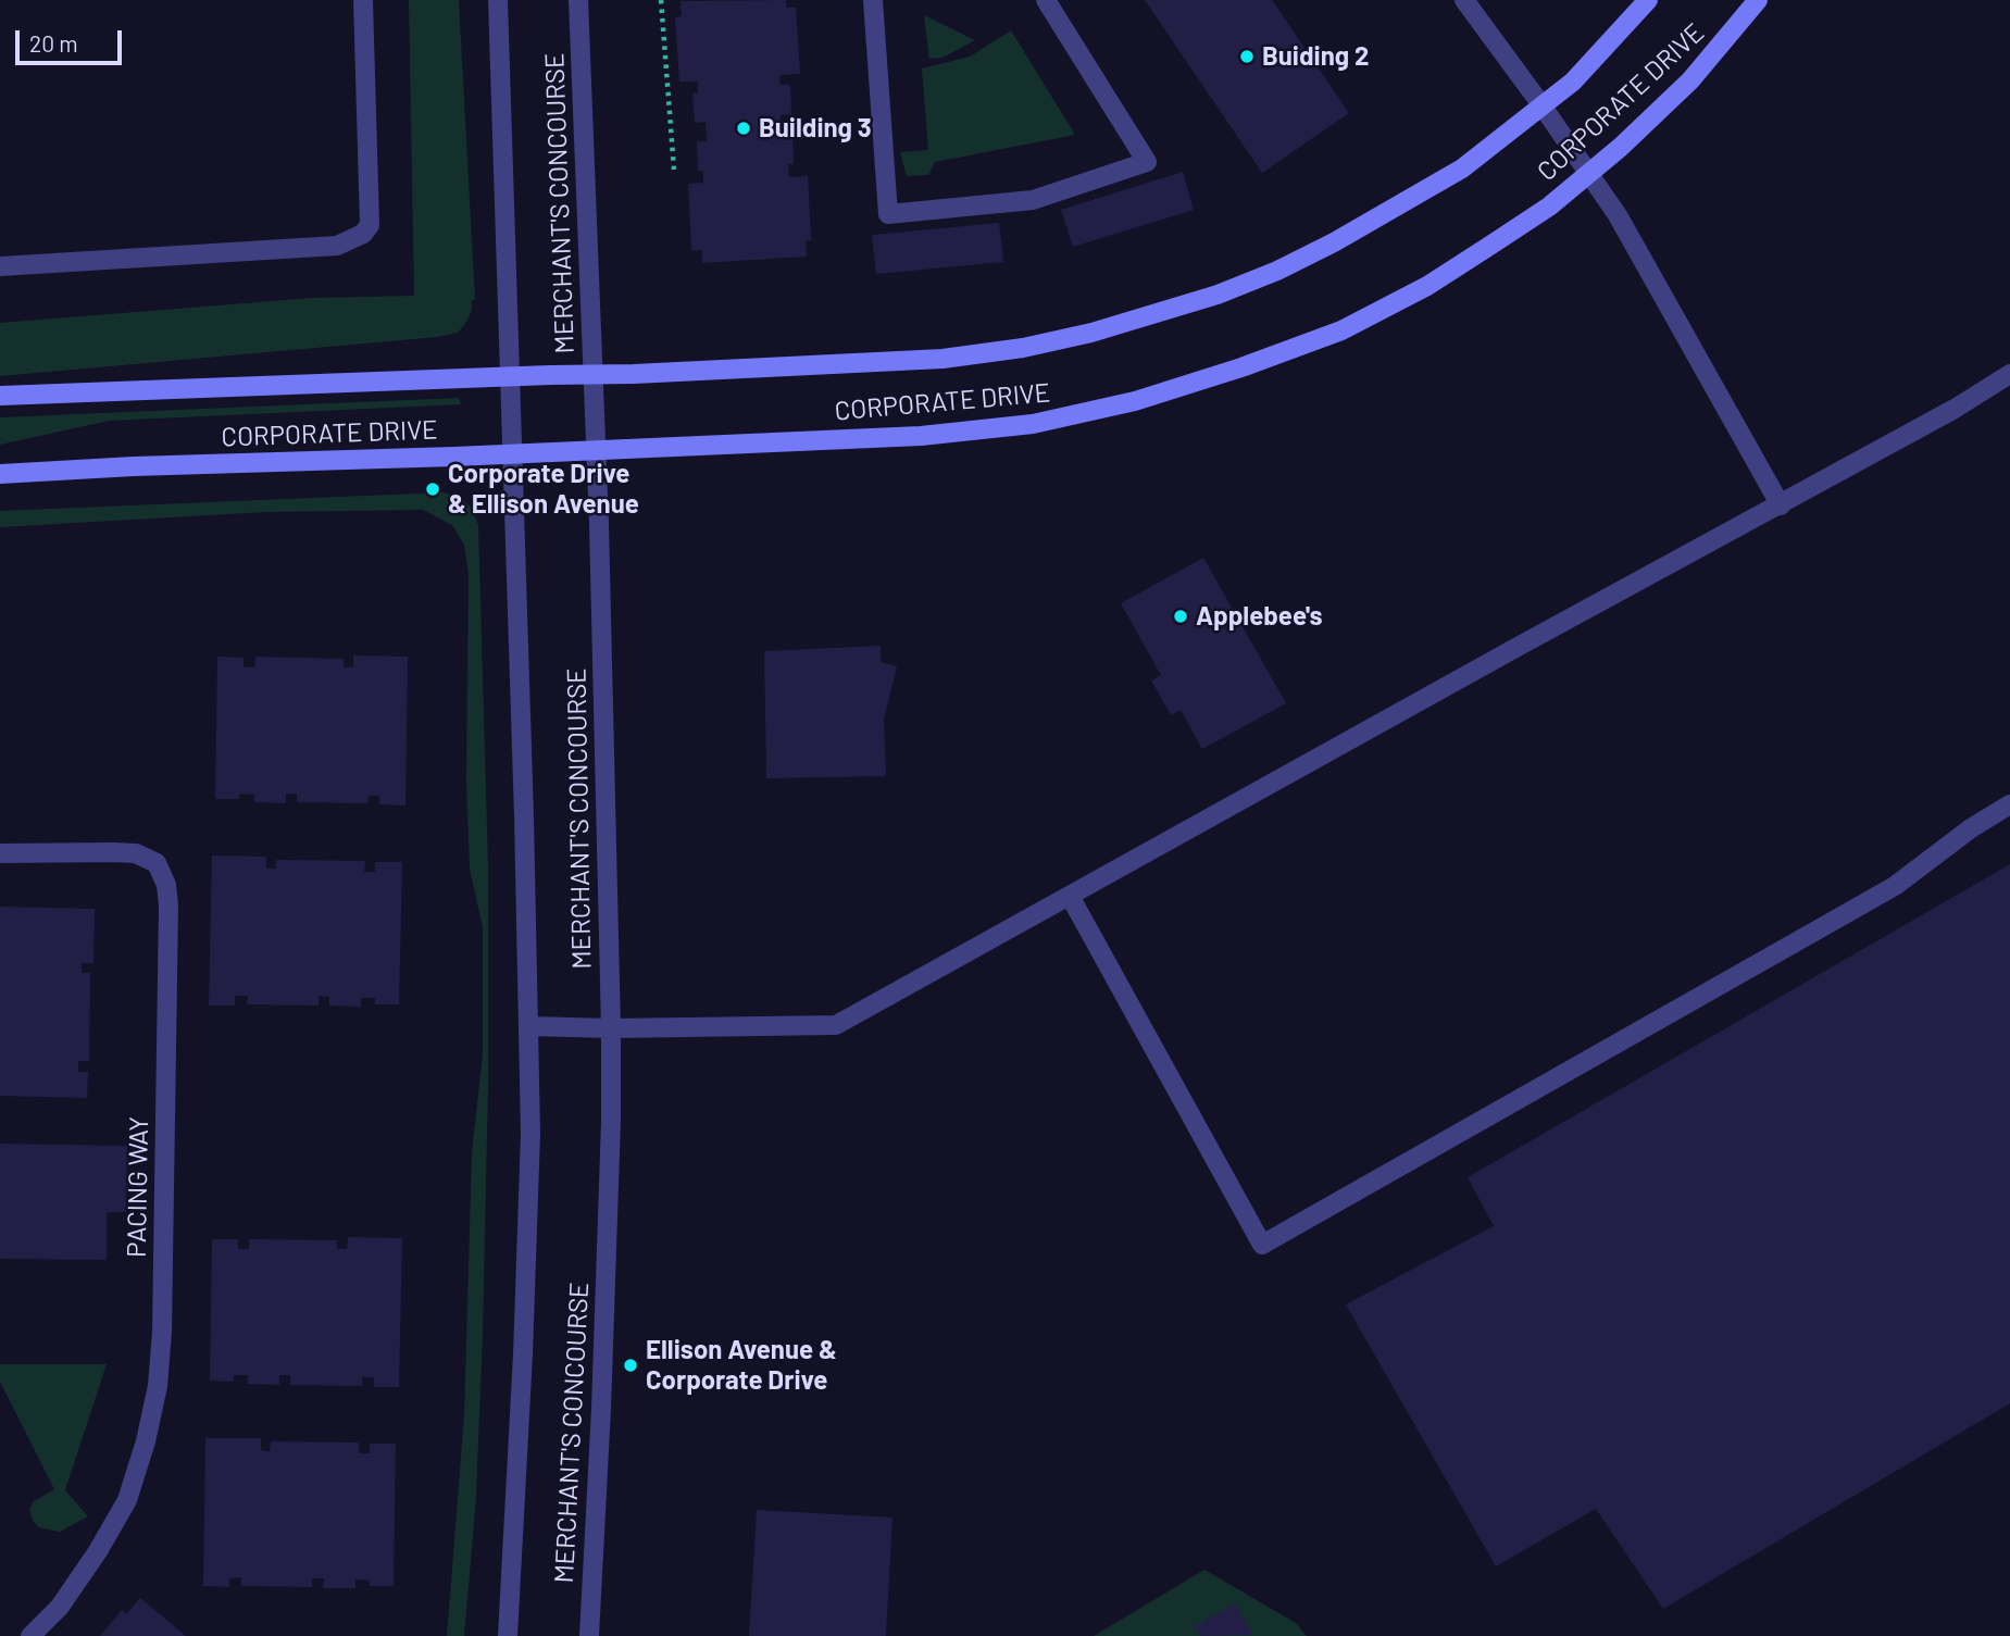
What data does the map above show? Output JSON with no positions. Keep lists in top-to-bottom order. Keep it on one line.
{"streets":{"main road":["CORPORATE DRIVE"],"street":["MERCHANT'S CONCOURSE","PACING WAY"]},"crossings":[["CORPORATE DRIVE","MERCHANT'S CONCOURSE"]],"places":["Buiding 2","Building 3","Corporate Drive & Ellison Avenue","Applebee's","Ellison Avenue & Corporate Drive"],"scale_bar":"20 m"}
